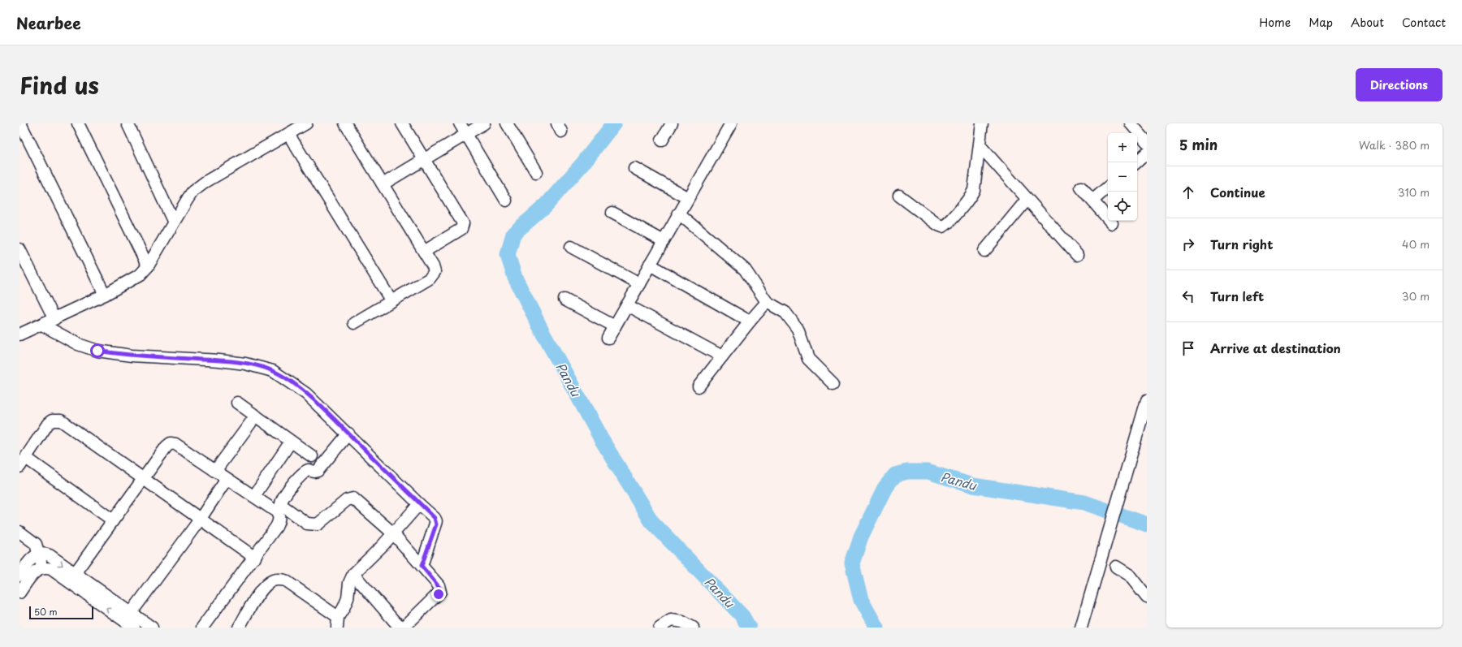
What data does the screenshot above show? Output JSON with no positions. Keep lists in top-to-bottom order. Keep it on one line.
{"water":["Pandu"],"scale_bar":"50 m","page":{"header":"Nearbee","nav":["Home","Map","About","Contact"],"title":"Find us","buttons":"Directions","heading":["5 min","Walk · 380 m"],"map_buttons":["+","−"],"list":[["Continue","310 m"],["Turn right","40 m"],["Turn left","30 m"],"Arrive at destination"],"scale":"50 m"}}
